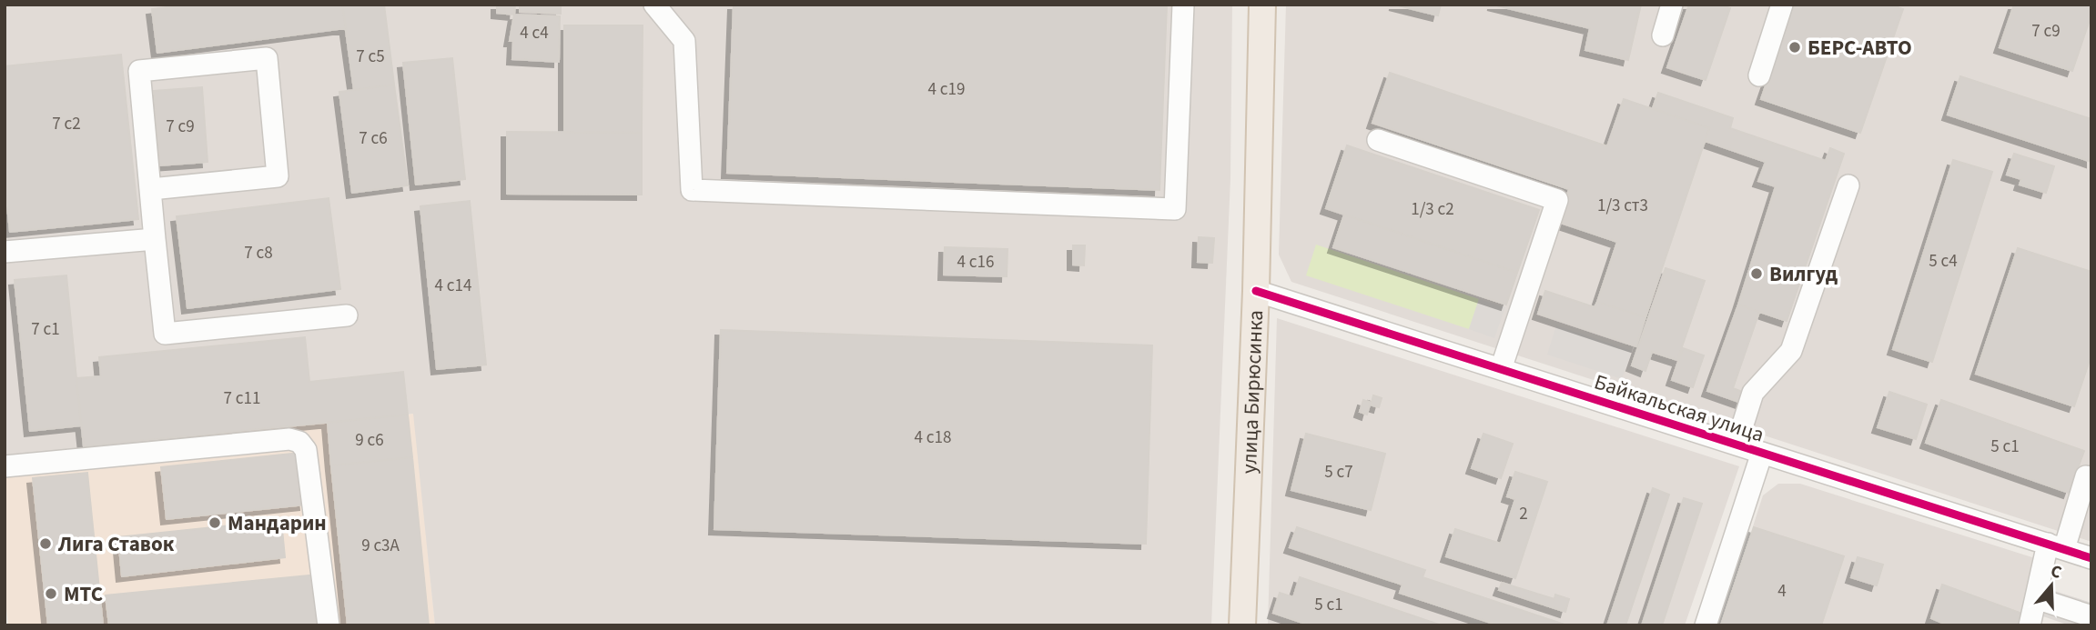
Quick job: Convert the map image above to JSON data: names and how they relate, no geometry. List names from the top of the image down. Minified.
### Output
{"streets":{"main road":["улица Бирюсинка"],"street":["Байкальская улица"]},"crossings":[["улица Бирюсинка","Байкальская улица"]],"places":["БЕРС-АВТО","Вилгуд","Мандарин","Лига Ставок","МТС"],"house_numbers":["7 с9","4 с4","7 с5","4 с19","7 с2","7 с9","7 с6","1/3 ст3","1/3 с2","7 с8","5 с4","4 с16","4 c14","7 с1","7 с11","4 с18","9 с6","5 с1","5 с7","2","9 с3А","4","5 с1"],"north":"top"}
